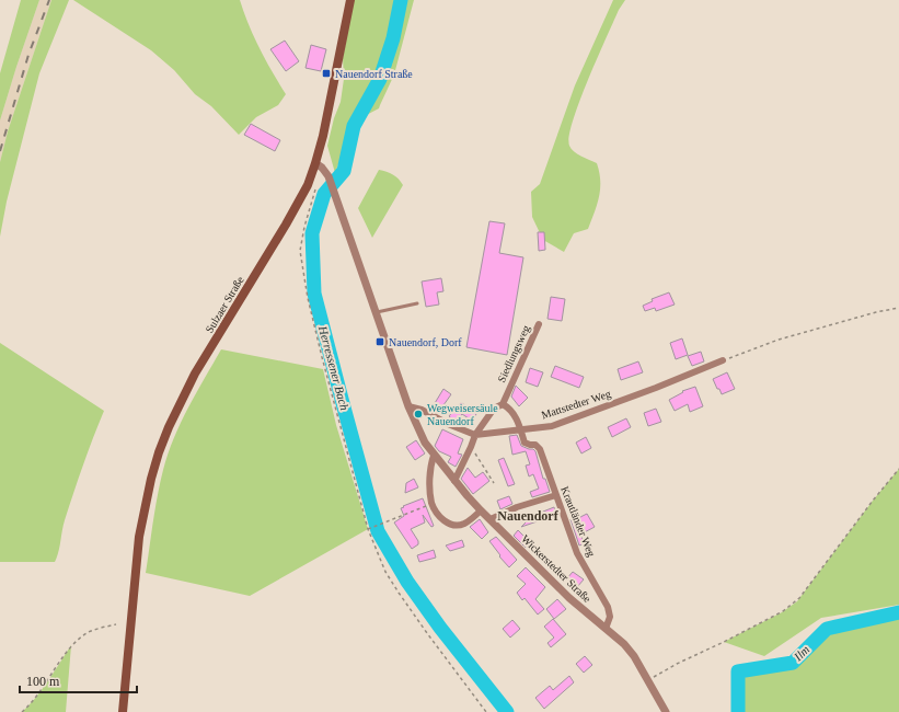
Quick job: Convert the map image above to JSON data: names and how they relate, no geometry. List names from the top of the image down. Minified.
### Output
{"streets":{"main road":["Sulzaer Straße"],"street":["Siedlungsweg","Mattstedter Weg","Krautländer Weg","Wickerstedter Straße"]},"crossings":[["Sulzaer Straße","Wickerstedter Straße"],["Siedlungsweg","Mattstedter Weg"],["Siedlungsweg","Wickerstedter Straße"],["Mattstedter Weg","Krautländer Weg"],["Mattstedter Weg","Wickerstedter Straße"],["Krautländer Weg","Wickerstedter Straße"]],"districts":["Nauendorf"],"water":["Herressener Bach","Ilm"],"places":{"transit":["Nauendorf Straße","Nauendorf, Dorf"],"other":["Wegweisersäule Nauendorf"]},"scale_bar":"100 m"}
